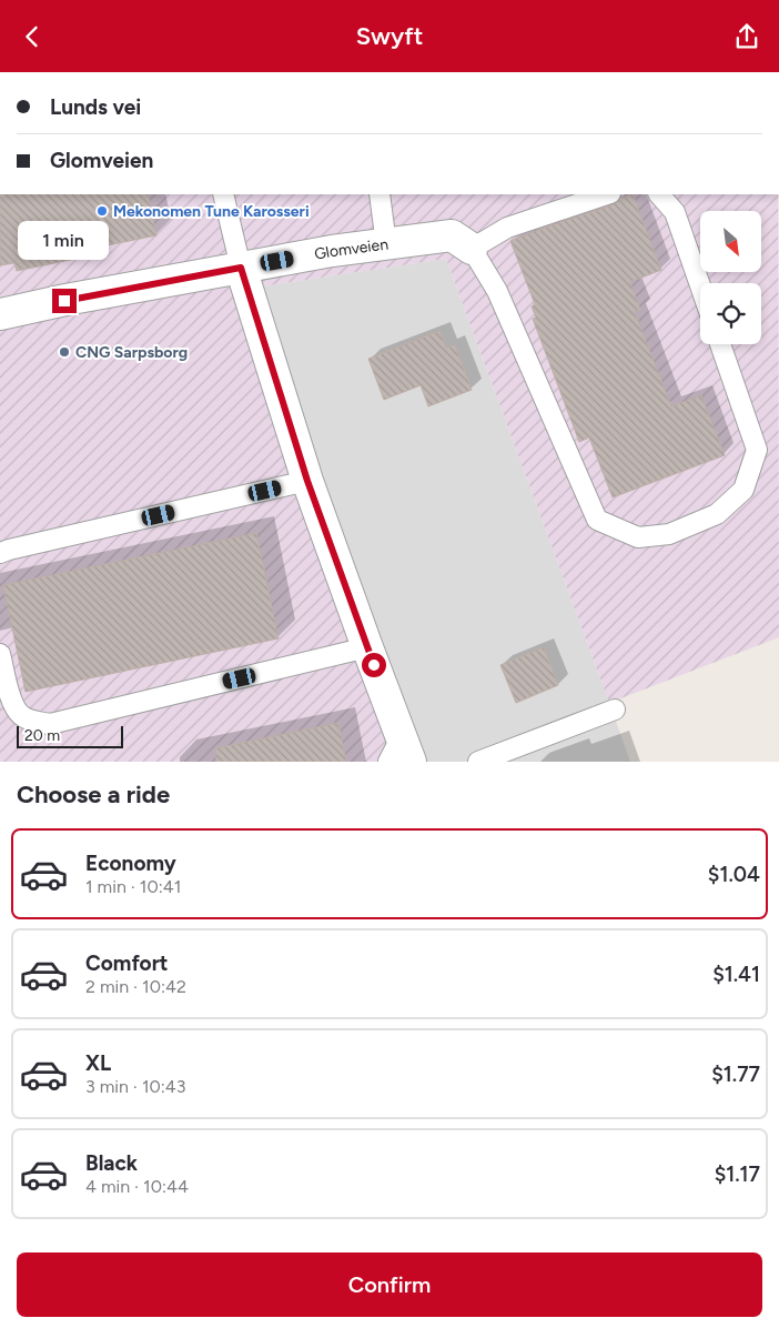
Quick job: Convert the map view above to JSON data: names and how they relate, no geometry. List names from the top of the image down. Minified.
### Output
{"streets":{"street":["Glomveien"]},"places":["Mekonomen Tune Karosseri","CNG Sarpsborg"],"scale_bar":"20 m","north":"bottom right","page":{"header":"Swyft","banner":["Lunds vei","Glomveien"],"bubble":"1 min","scale":"20 m","heading":"Choose a ride","list":[{"name":"Economy","note":"1 min · 10:41","value":"$1.04"},{"name":"Comfort","note":"2 min · 10:42","value":"$1.41"},{"name":"XL","note":"3 min · 10:43","value":"$1.77"},{"name":"Black","note":"4 min · 10:44","value":"$1.17"}],"buttons":"Confirm"}}
